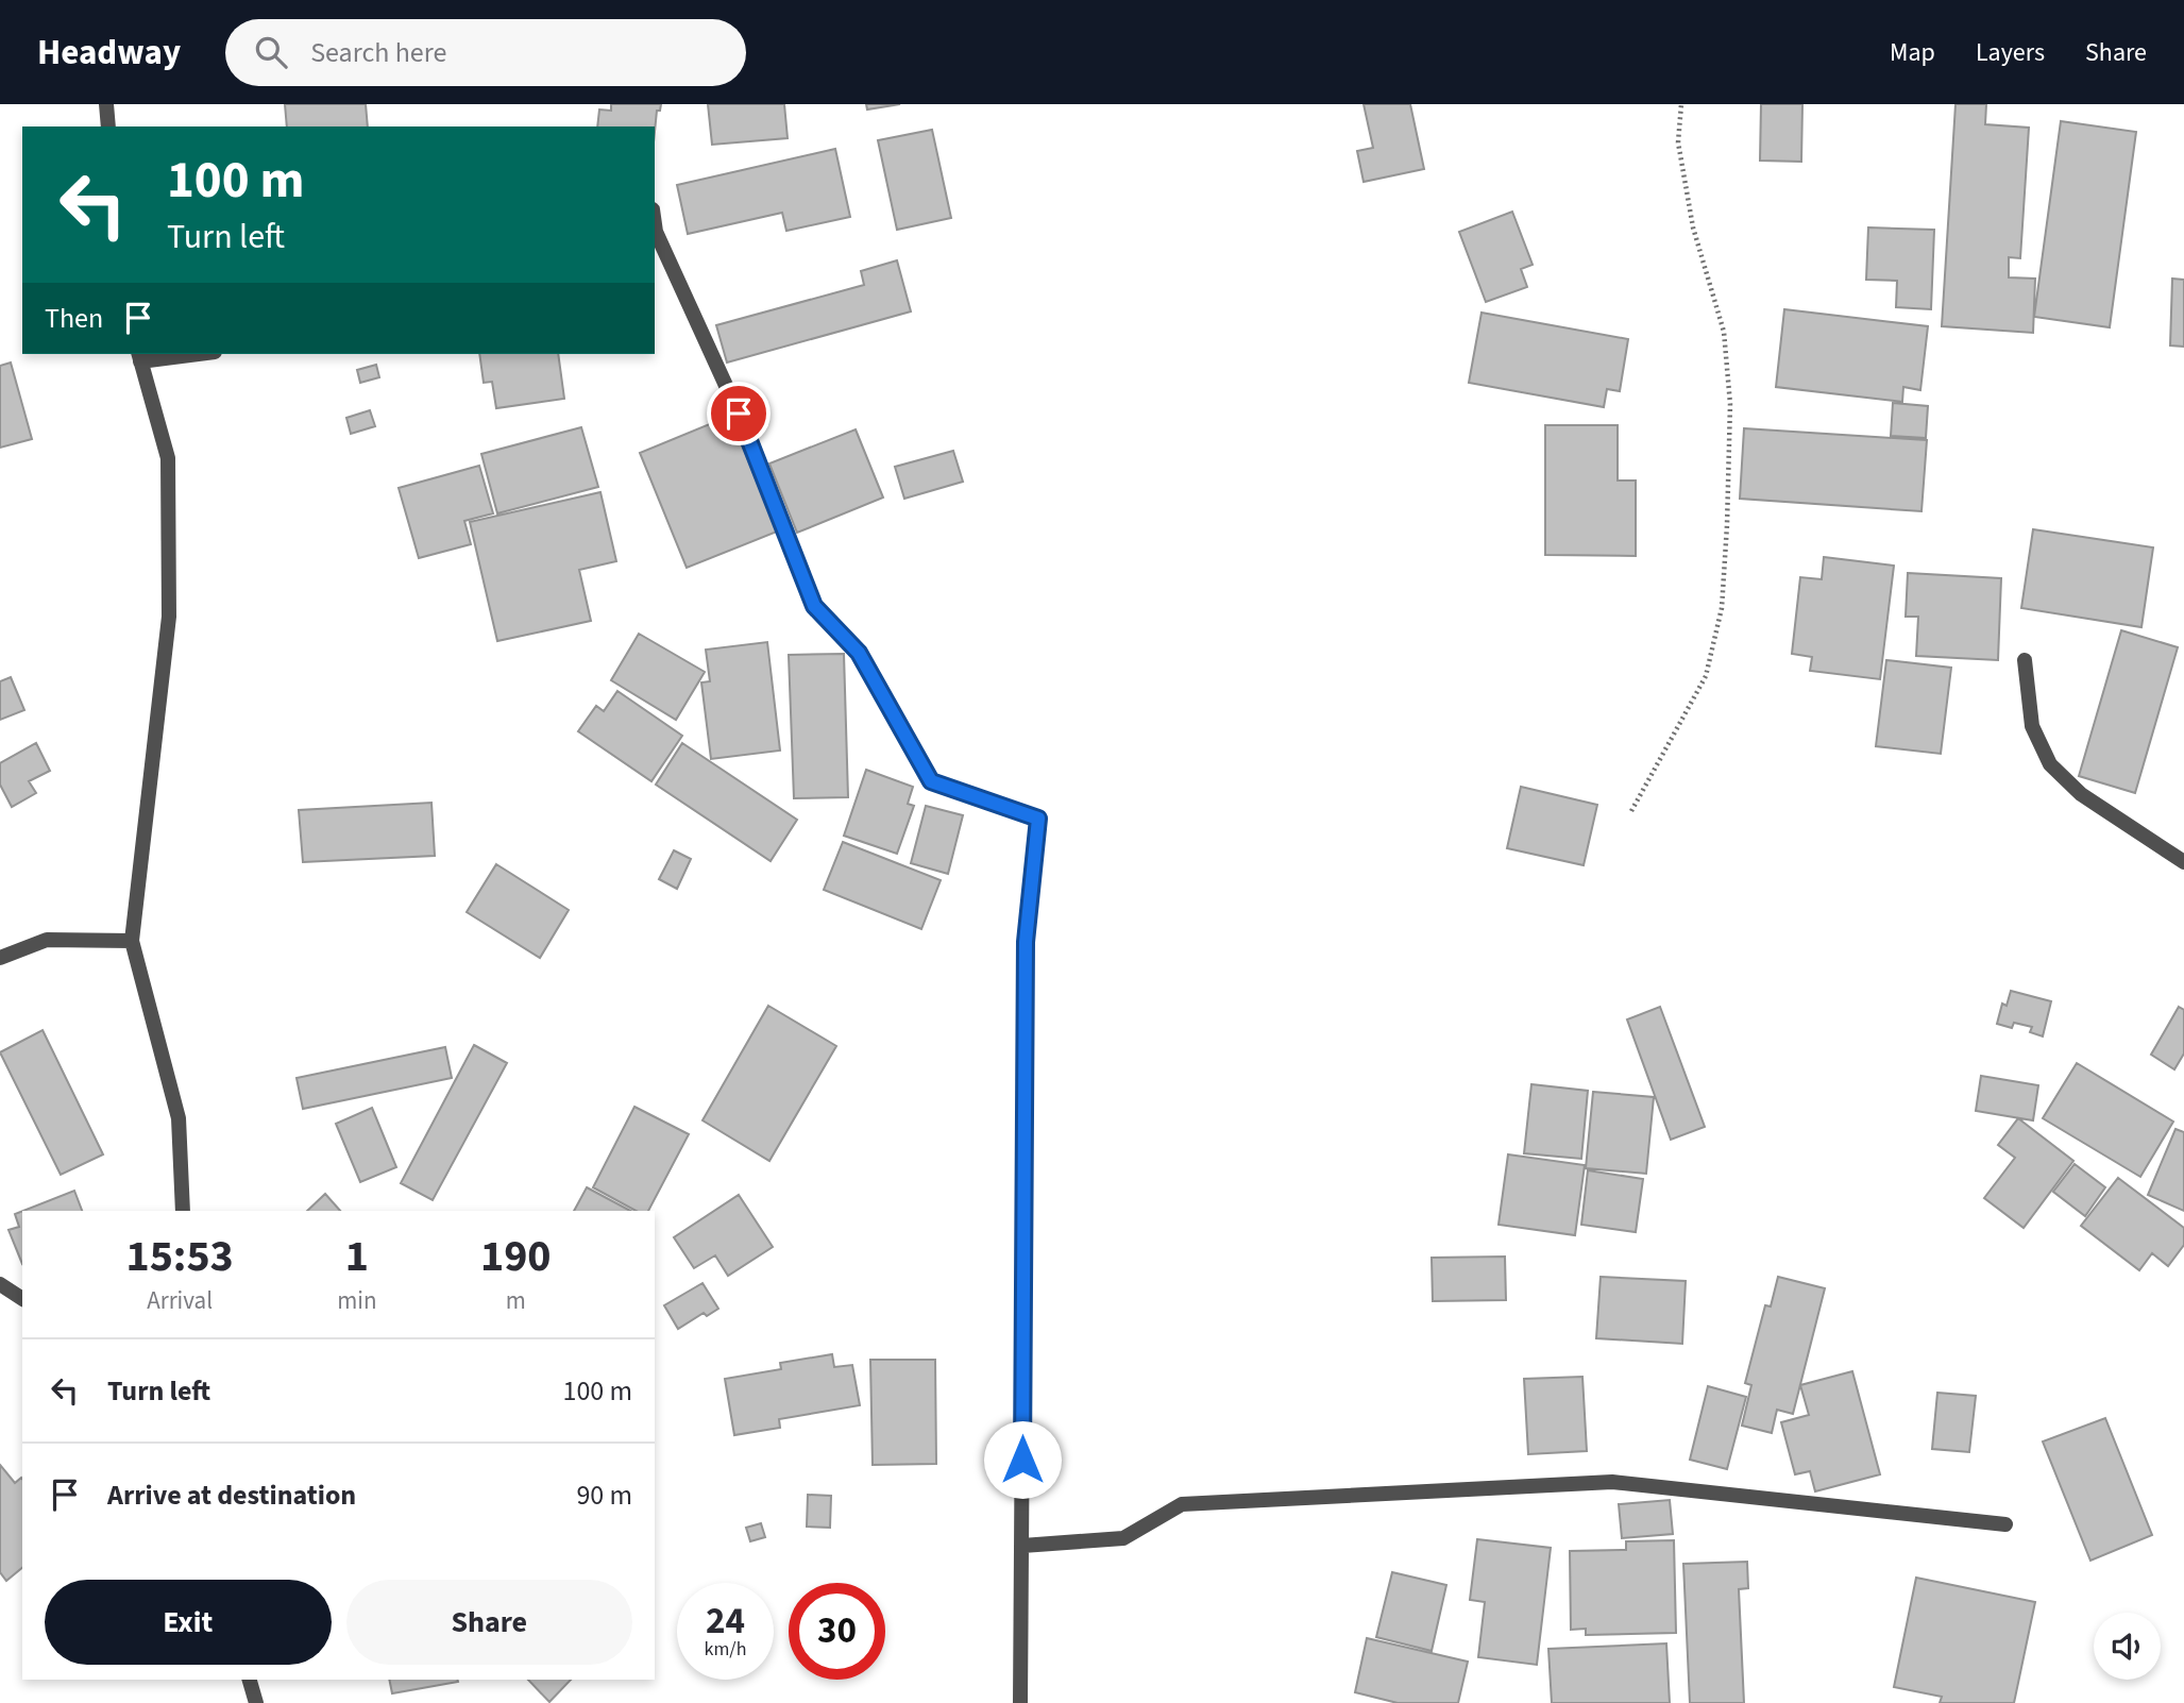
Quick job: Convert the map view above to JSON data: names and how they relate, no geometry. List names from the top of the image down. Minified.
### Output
{"page":{"header":"Headway","search":"Search here","nav":["Map","Layers","Share"],"turn":["100 m","Turn left"],"then":"Then","eta":["15:53","Arrival","1","min","190","m"],"list":[{"name":"Turn left","value":"100 m"},{"name":"Arrive at destination","value":"90 m"}],"buttons":["Exit","Share"],"speed":"24 km/h","limit":"30"}}
